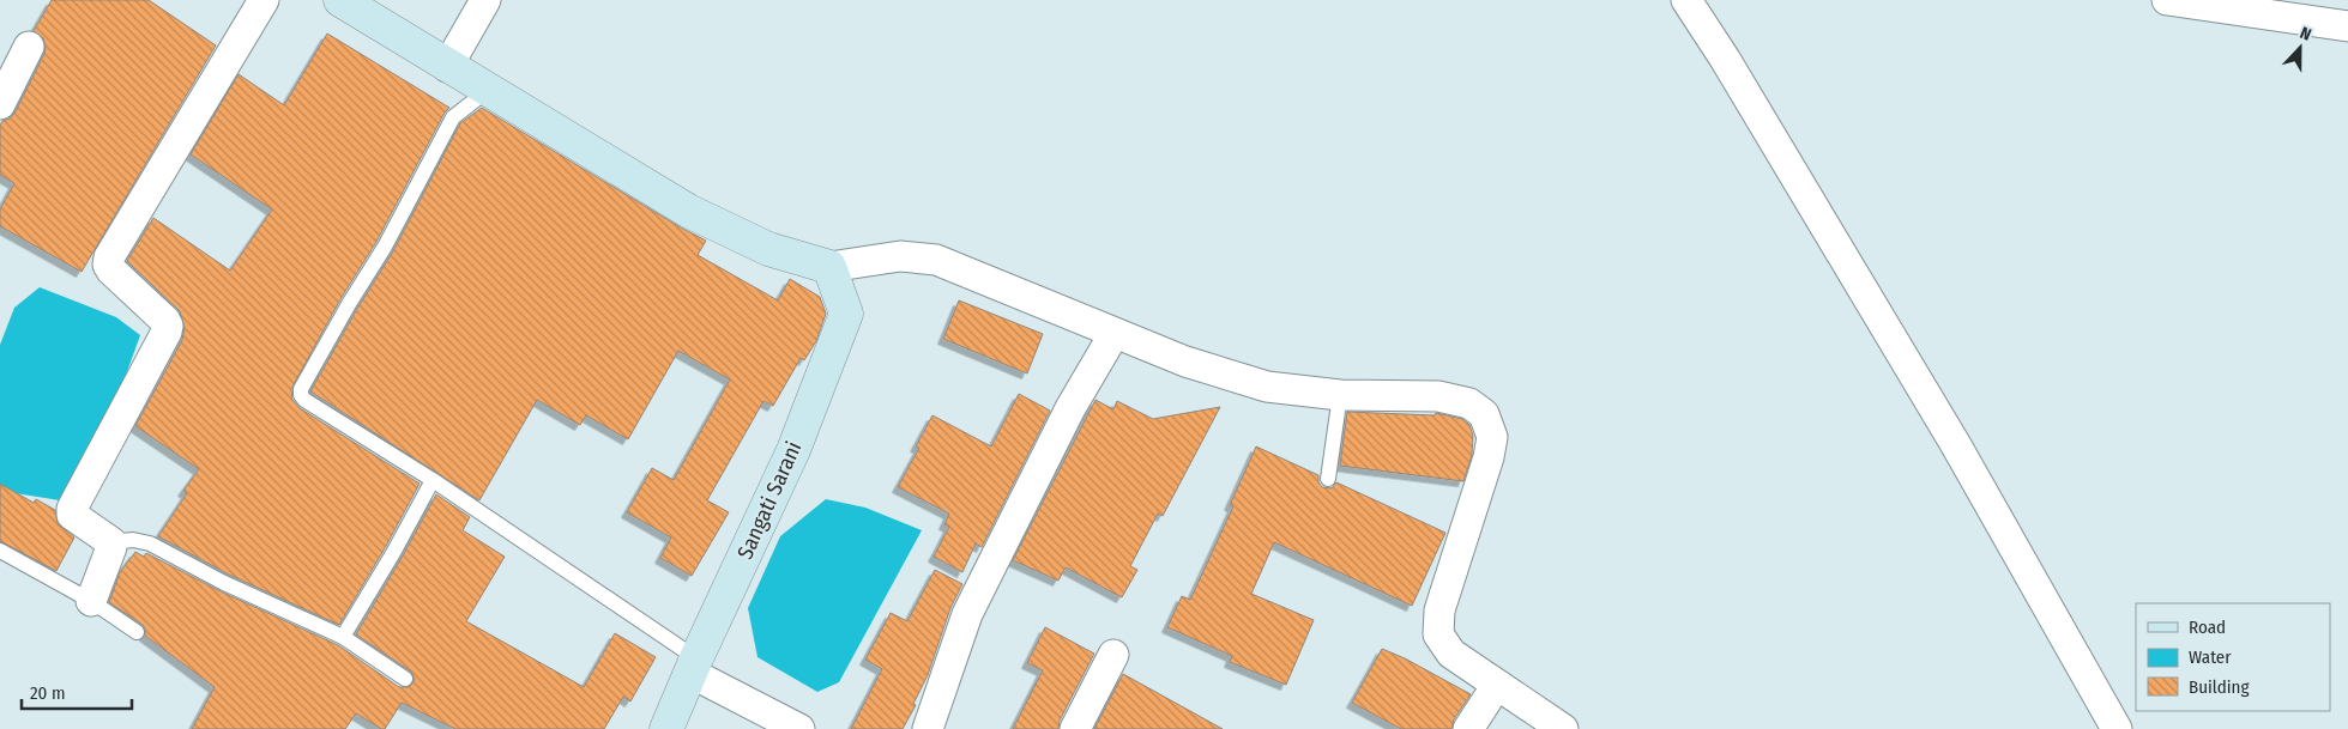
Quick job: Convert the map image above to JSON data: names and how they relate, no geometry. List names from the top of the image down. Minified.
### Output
{"streets":{"street":["Sangati Sarani"]},"legend":["Road","Water","Building"],"scale_bar":"20 m","north":"top"}
